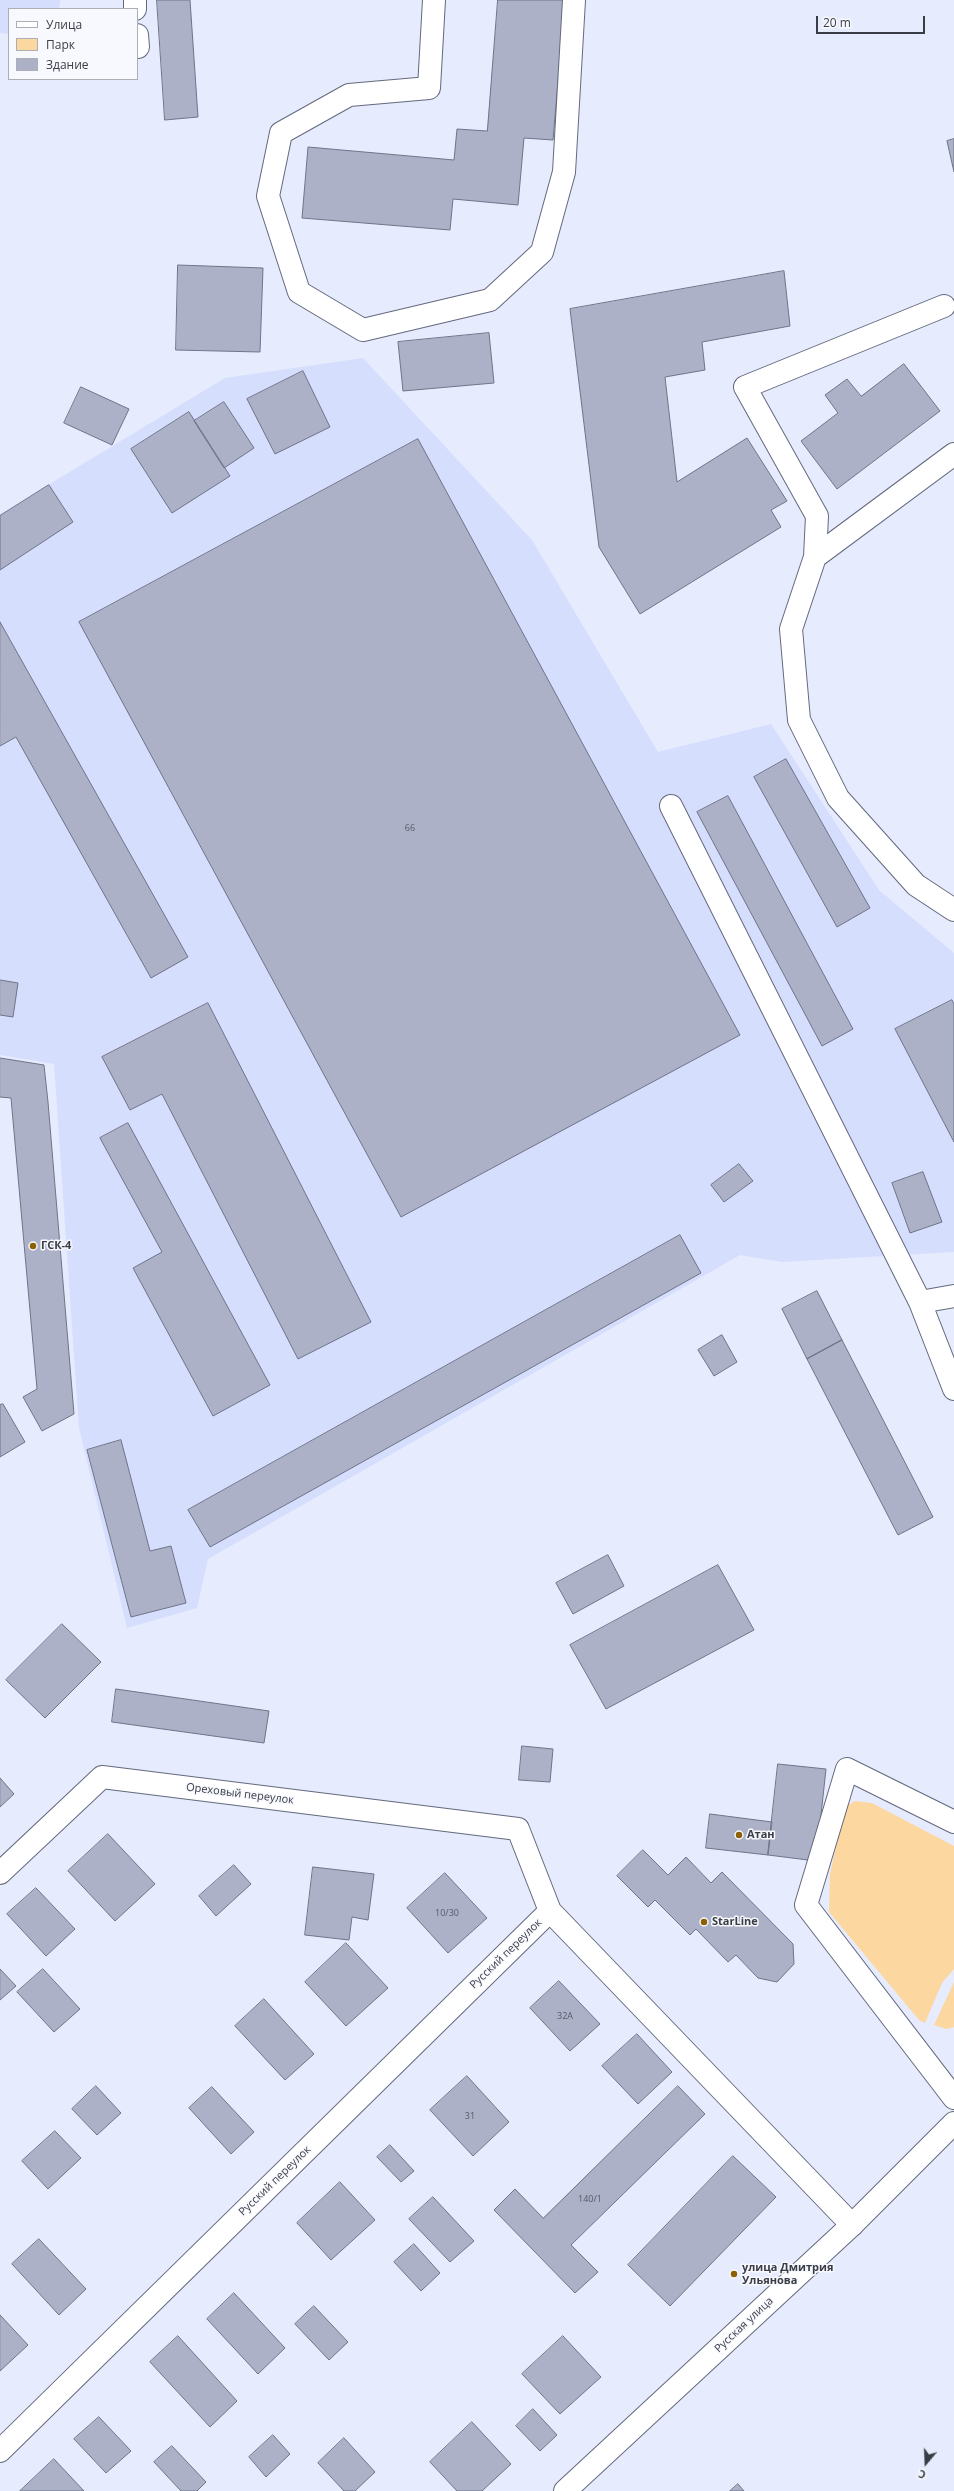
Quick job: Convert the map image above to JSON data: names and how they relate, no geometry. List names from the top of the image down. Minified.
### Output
{"streets":{"street":["Ореховый переулок","Русский переулок","Русская улица"]},"crossings":[["Ореховый переулок","Русский переулок"]],"places":["ГСК-4","Атан","StarLine","улица Дмитрия Ульянова"],"house_numbers":["66","10/30","32А","31","140/1"],"legend":["Улица","Парк","Здание"],"scale_bar":"20 m","north":"bottom"}
